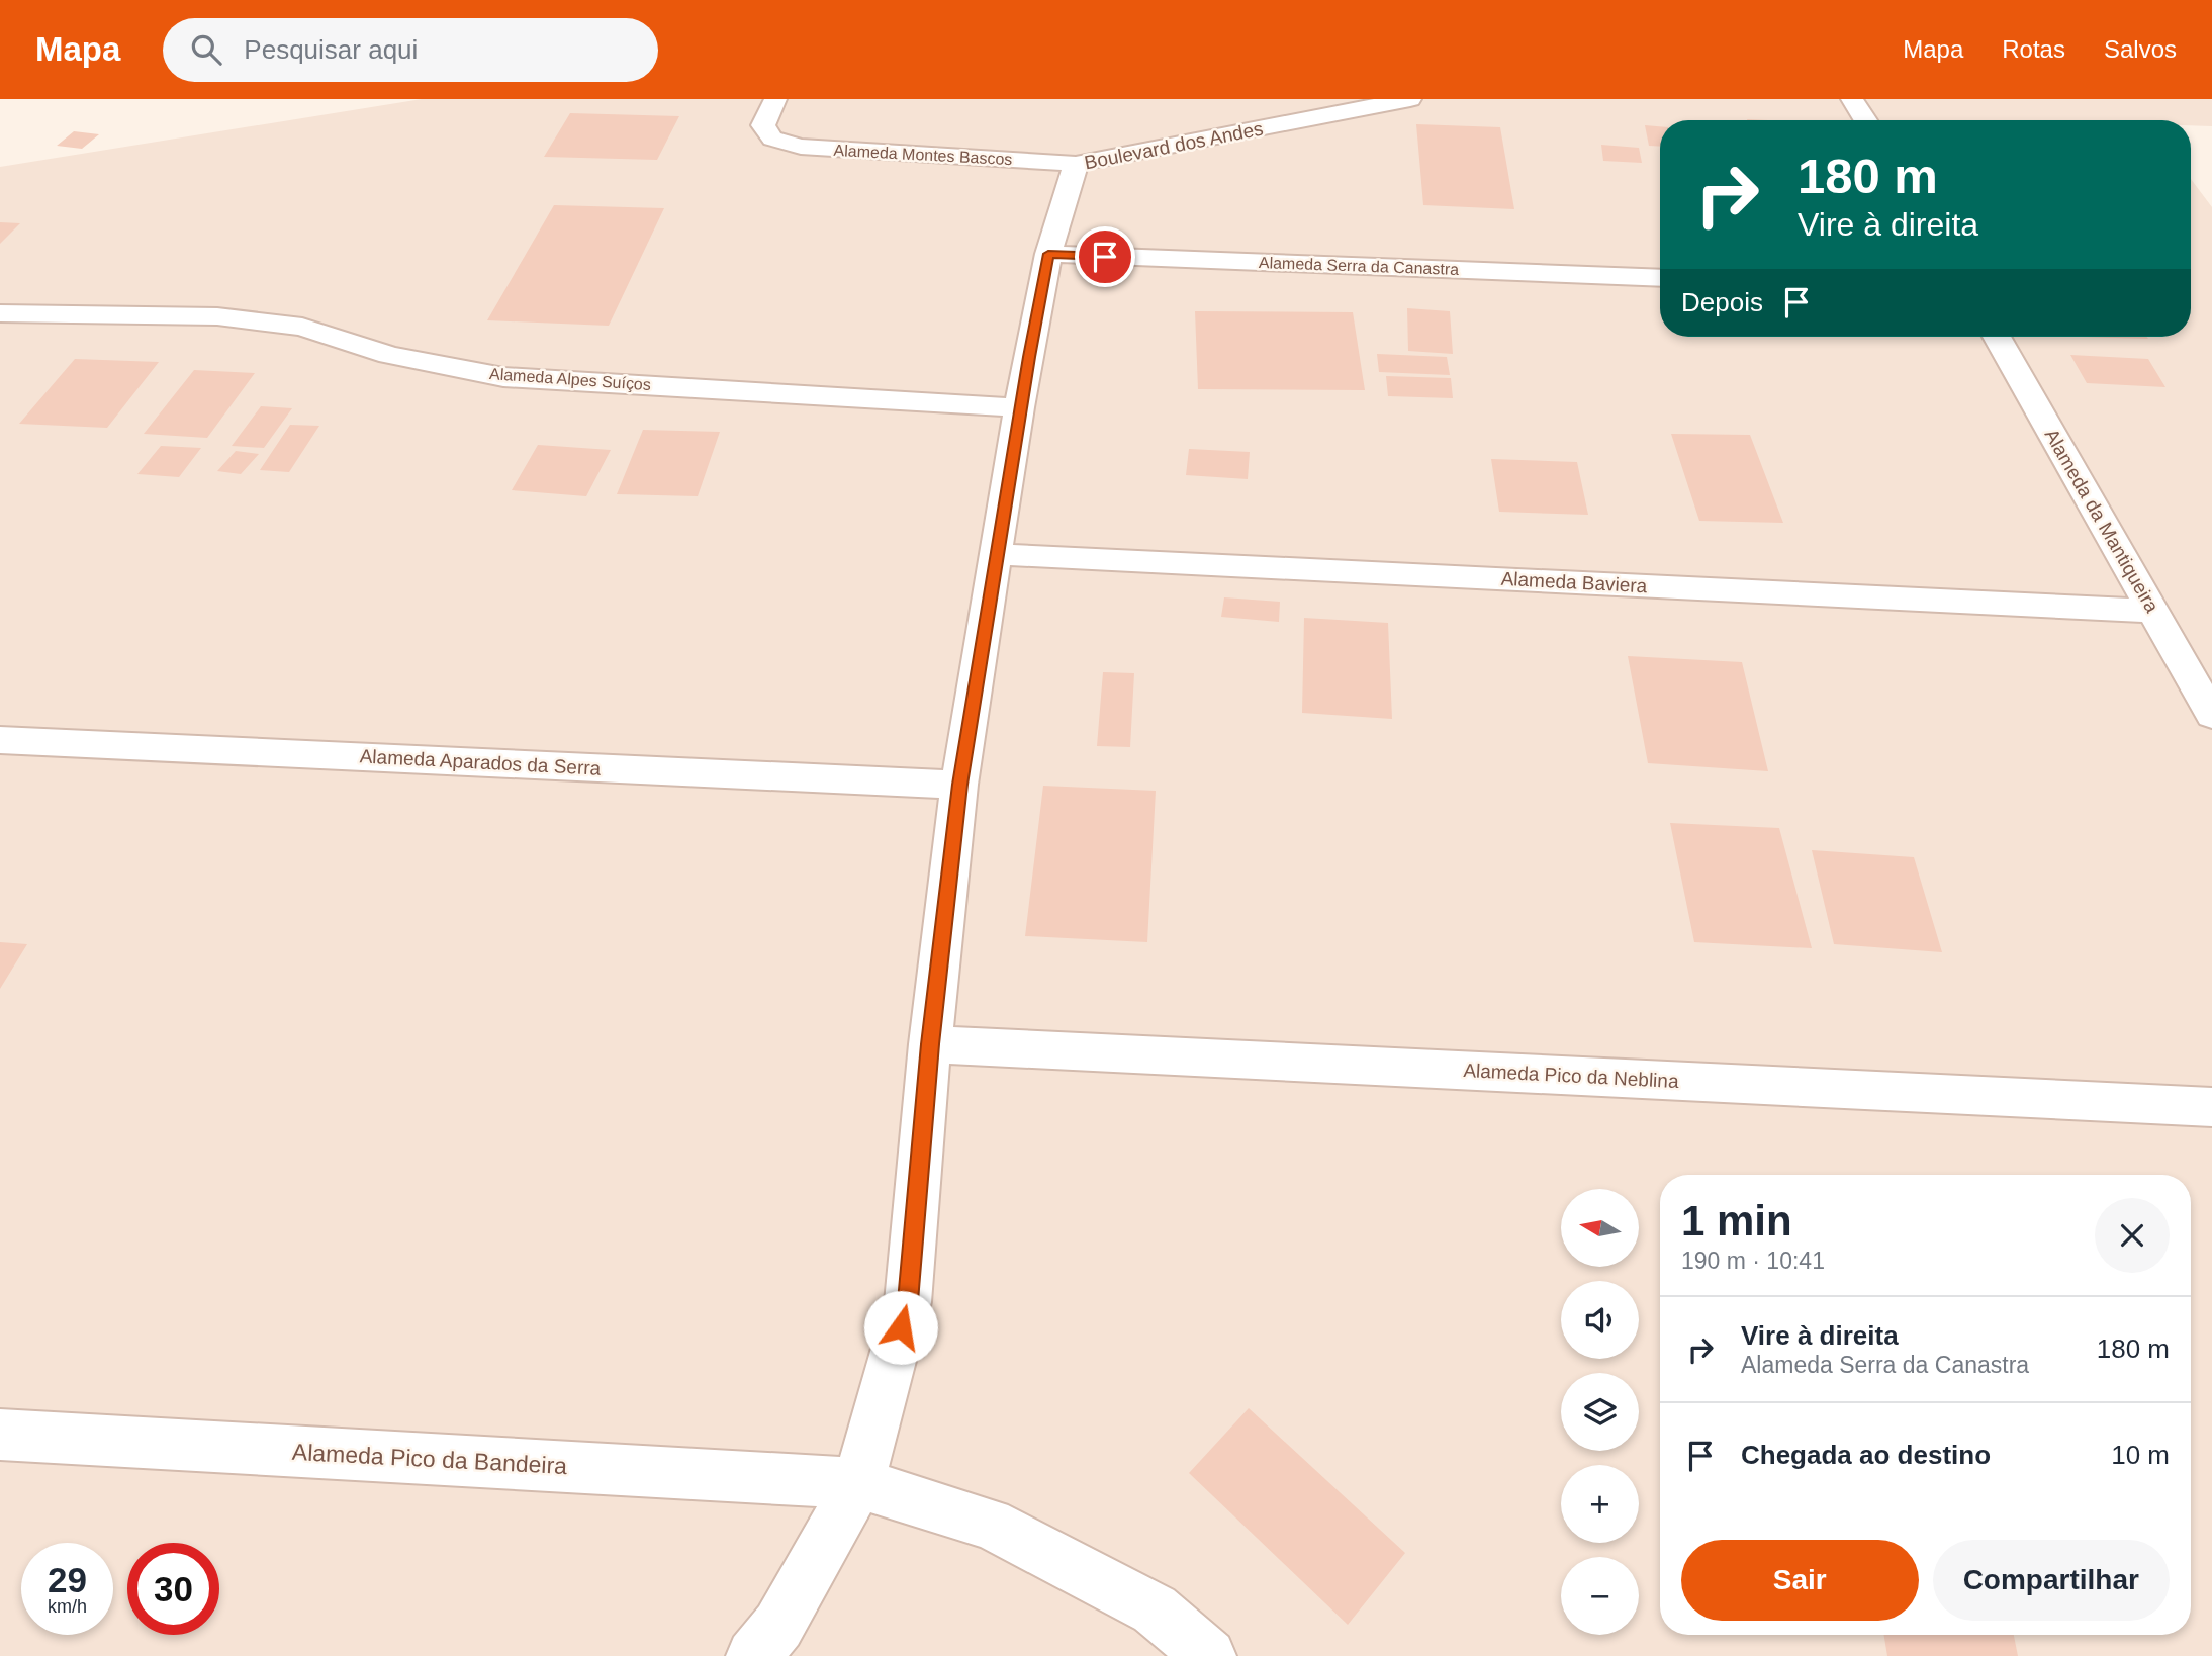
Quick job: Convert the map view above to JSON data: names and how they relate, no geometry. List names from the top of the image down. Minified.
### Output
{"streets":{"street":["Boulevard dos Andes","Alameda Montes Bascos","Alameda Serra da Canastra","Alameda Alpes Suíços","Alameda da Mantiqueira","Alameda Baviera","Alameda Aparados da Serra","Alameda Pico da Neblina","Alameda Pico da Bandeira"]},"crossings":[["Boulevard dos Andes","Alameda Montes Bascos"],["Boulevard dos Andes","Alameda Serra da Canastra"],["Boulevard dos Andes","Alameda Alpes Suíços"],["Boulevard dos Andes","Alameda Baviera"],["Boulevard dos Andes","Alameda Aparados da Serra"],["Boulevard dos Andes","Alameda Pico da Neblina"],["Boulevard dos Andes","Alameda Pico da Bandeira"],["Alameda da Mantiqueira","Alameda Baviera"]],"north":"left","page":{"header":"Mapa","search":"Pesquisar aqui","nav":["Mapa","Rotas","Salvos"],"turn":["180 m","Vire à direita"],"then":"Depois","heading":["1 min","190 m · 10:41"],"map_buttons":["+","−"],"list":[{"name":"Vire à direita","note":"Alameda Serra da Canastra","value":"180 m"},{"name":"Chegada ao destino","value":"10 m"}],"buttons":["Sair","Compartilhar"],"speed":"29 km/h","limit":"30"}}
